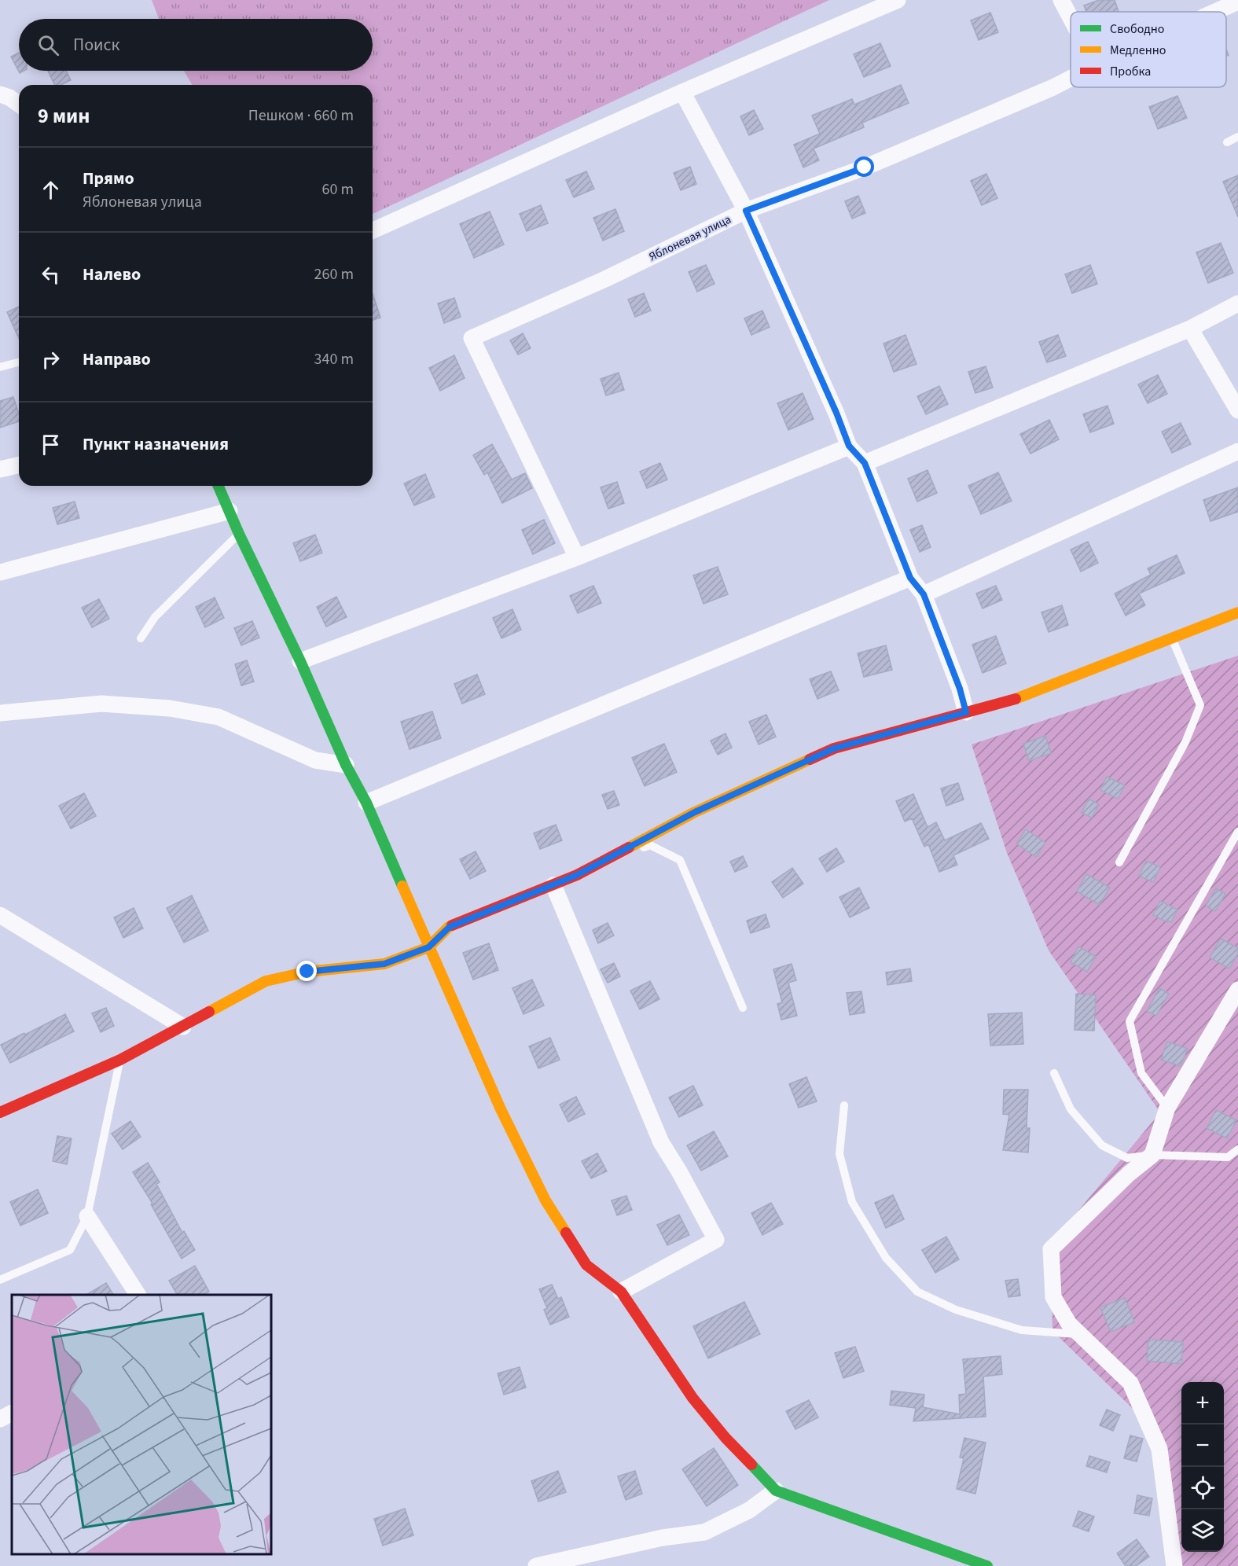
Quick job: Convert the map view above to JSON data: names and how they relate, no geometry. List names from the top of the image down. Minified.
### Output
{"streets":{"street":["Яблоневая улица"]},"legend":["Свободно","Медленно","Пробка"],"page":{"search":"Поиск","heading":["9 мин","Пешком · 660 m"],"list":[["Прямо","Яблоневая улица","60 m"],["Налево","260 m"],["Направо","340 m"],"Пункт назначения"],"map_buttons":["+","−"]}}
